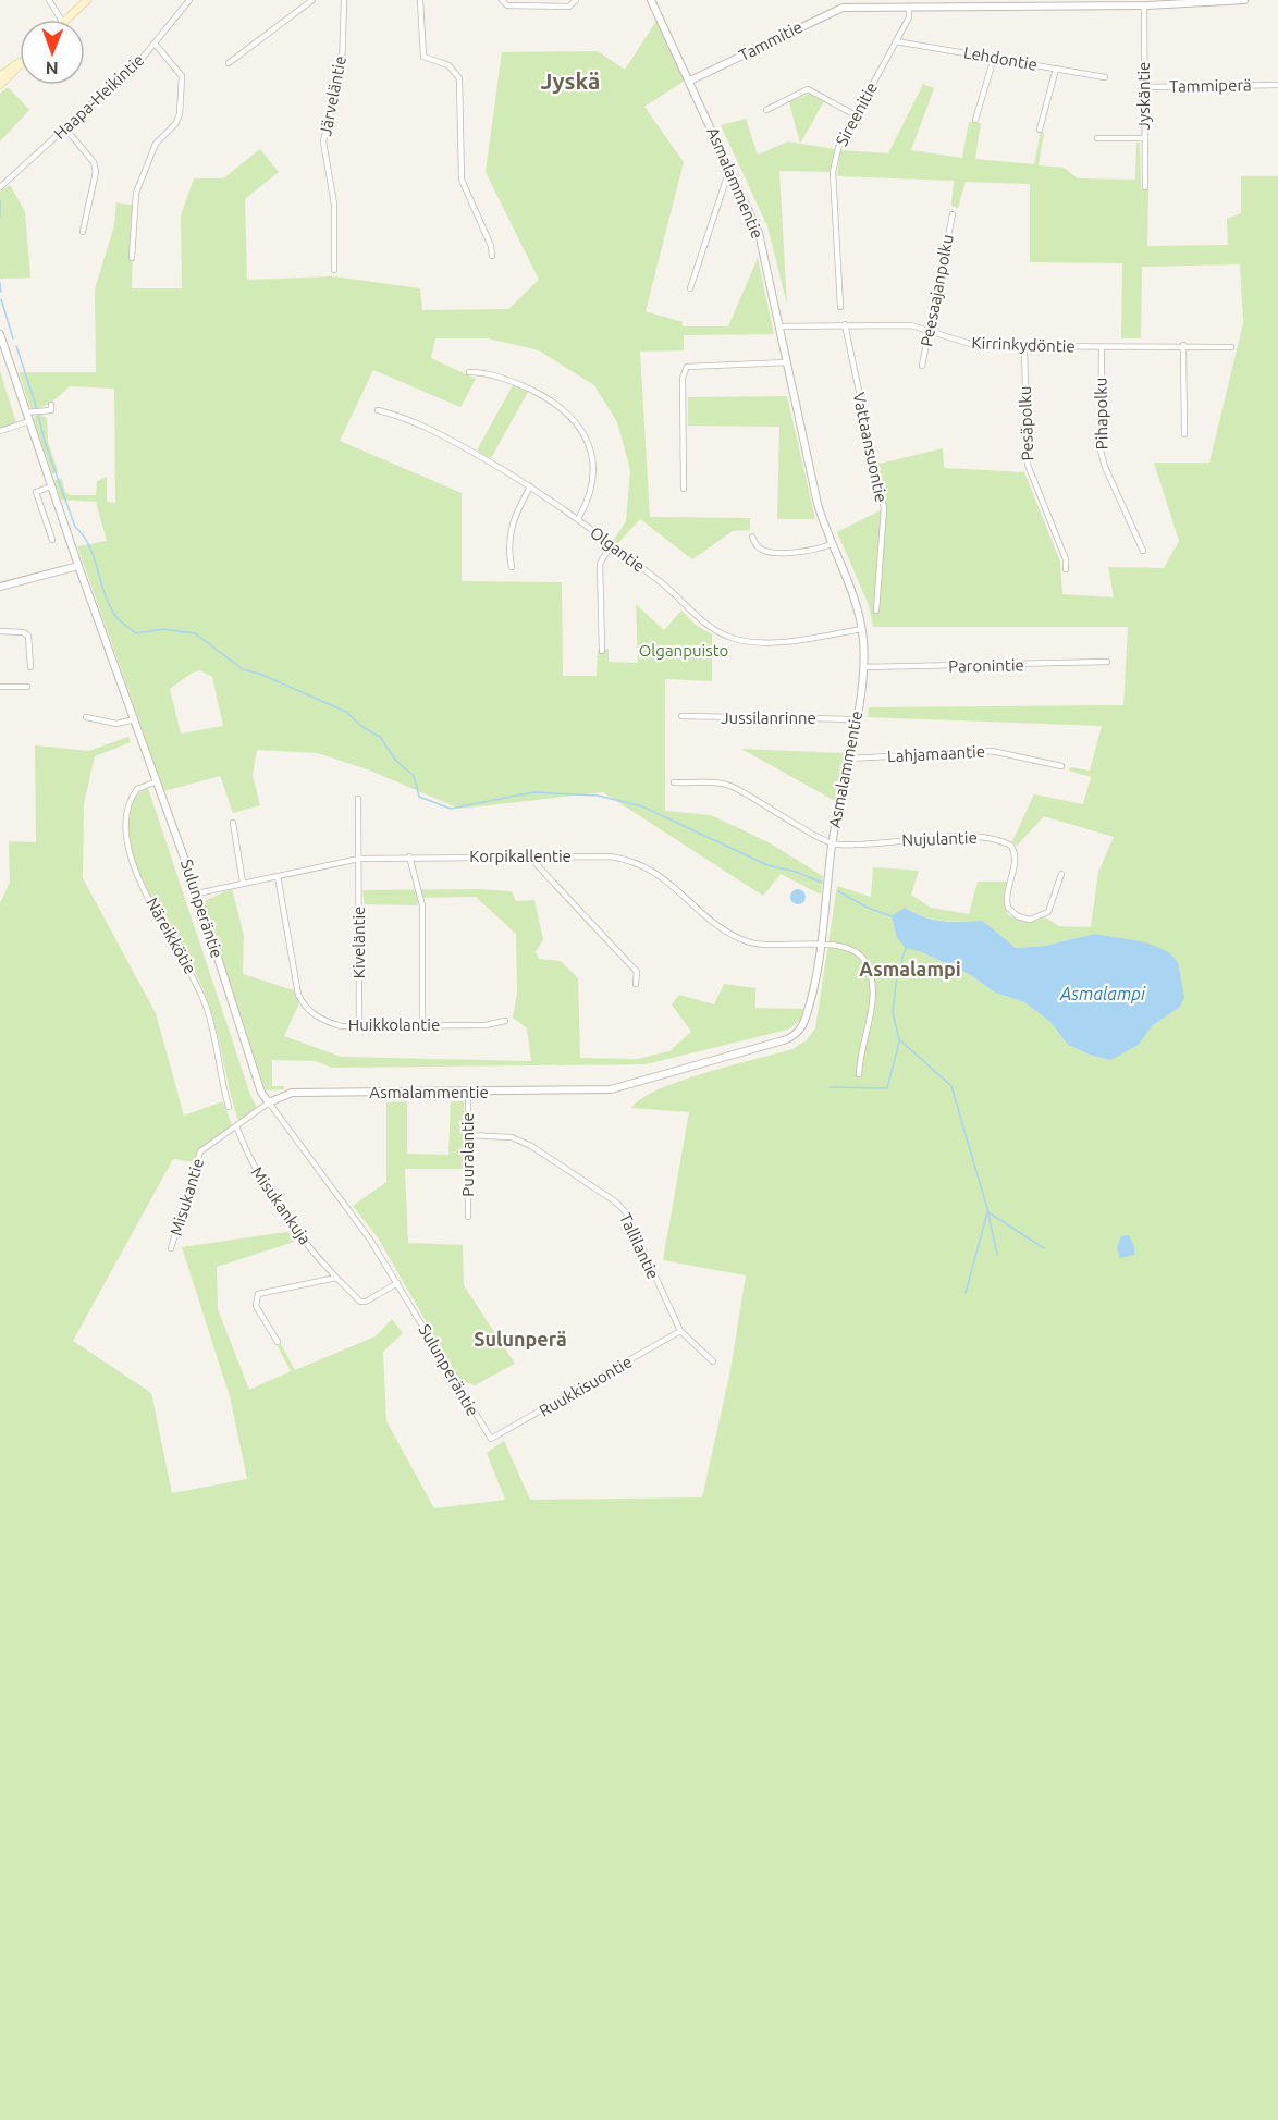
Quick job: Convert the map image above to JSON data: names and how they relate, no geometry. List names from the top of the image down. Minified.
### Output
{"streets":{"street":["Tammitie","Lehdontie","Tammiperä","Järveläntie","Jyskäntie","Haapa-Heikintie","Sireenitie","Asmalammentie","Peesaajanpolku","Kirrinkydöntie","Pihapolku","Pesäpolku","Vattaansuontie","Olgantie","Paronintie","Jussilanrinne","Lahjamaantie","Nujulantie","Korpikallentie","Sulunperäntie","Näreikkötie","Kiveläntie","Huikkolantie","Puuralantie","Misukantie","Misukankuja","Tallilantie","Ruukkisuontie"]},"crossings":[["Tammitie","Jyskäntie"],["Tammitie","Sireenitie"],["Tammitie","Asmalammentie"],["Lehdontie","Sireenitie"],["Tammiperä","Jyskäntie"],["Asmalammentie","Kirrinkydöntie"],["Asmalammentie","Olgantie"],["Asmalammentie","Paronintie"],["Asmalammentie","Jussilanrinne"],["Asmalammentie","Lahjamaantie"],["Asmalammentie","Nujulantie"],["Asmalammentie","Korpikallentie"],["Asmalammentie","Sulunperäntie"],["Asmalammentie","Puuralantie"],["Asmalammentie","Misukantie"],["Peesaajanpolku","Kirrinkydöntie"],["Kirrinkydöntie","Pihapolku"],["Kirrinkydöntie","Pesäpolku"],["Kirrinkydöntie","Vattaansuontie"],["Korpikallentie","Sulunperäntie"],["Korpikallentie","Kiveläntie"],["Korpikallentie","Huikkolantie"],["Sulunperäntie","Näreikkötie"],["Sulunperäntie","Misukantie"],["Sulunperäntie","Misukankuja"],["Sulunperäntie","Ruukkisuontie"],["Kiveläntie","Huikkolantie"],["Puuralantie","Tallilantie"],["Misukantie","Misukankuja"],["Tallilantie","Ruukkisuontie"]],"districts":["Jyskä","Asmalampi","Sulunperä"],"water":["Asmalampi"],"parks":["Olganpuisto"],"north":"bottom"}
